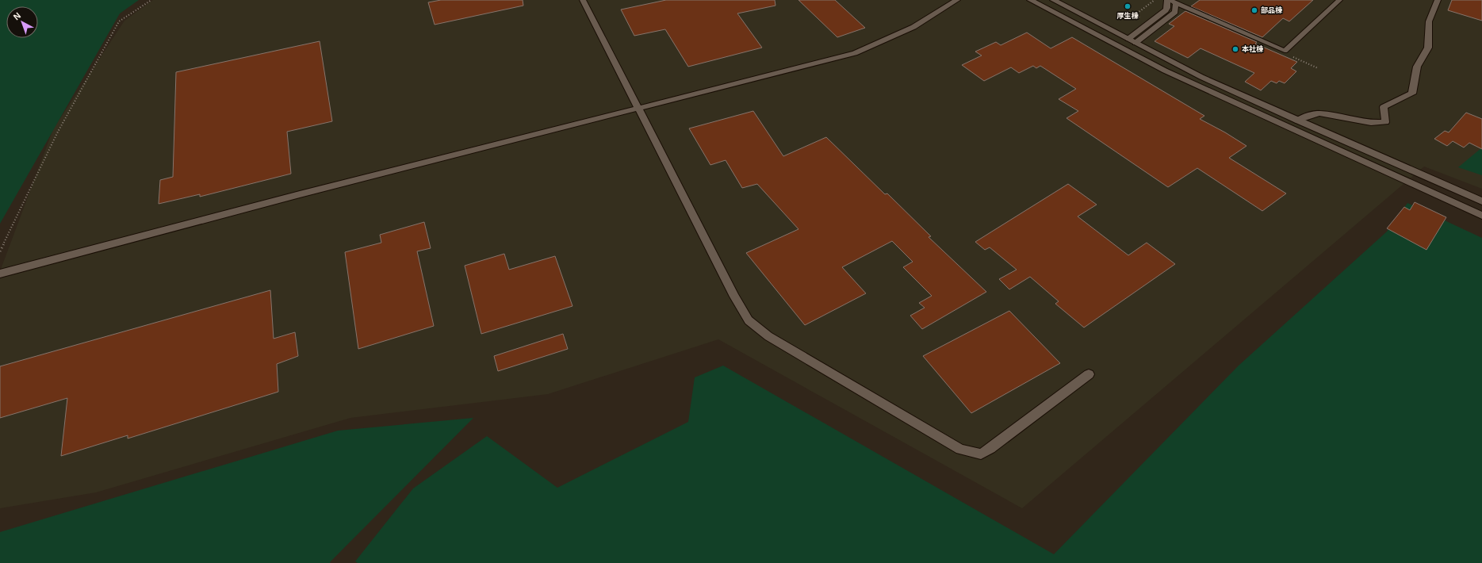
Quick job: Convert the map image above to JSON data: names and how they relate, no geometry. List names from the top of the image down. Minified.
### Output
{"places":["厚生棟","部品棟","本社棟"],"north":"top left"}
